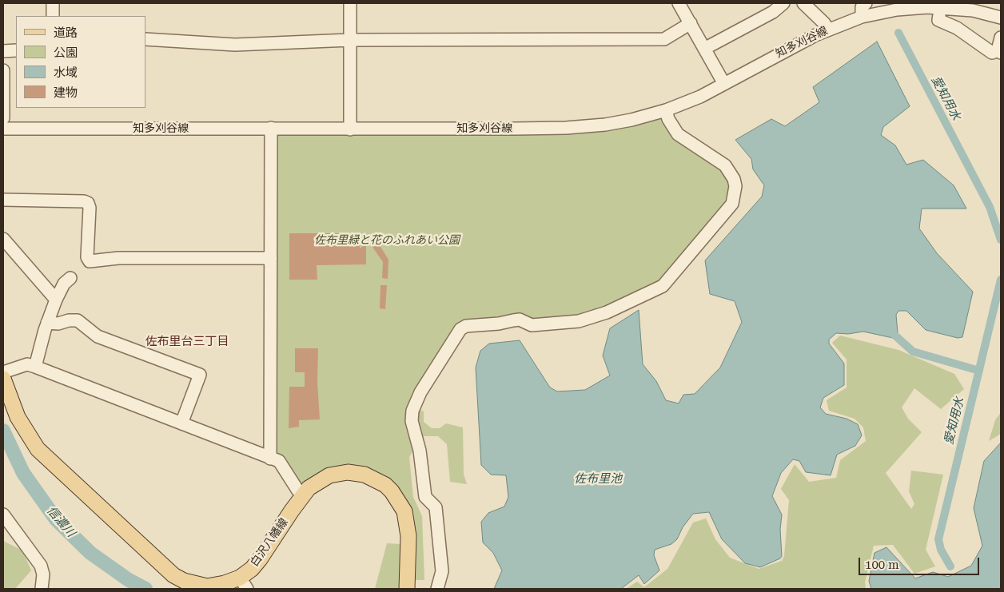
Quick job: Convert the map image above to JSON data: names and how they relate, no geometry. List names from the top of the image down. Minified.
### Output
{"streets":{"main road":["白沢八幡線"],"street":["知多刈谷線"]},"districts":["佐布里台三丁目"],"water":["愛知用水","佐布里池","信濃川"],"parks":["佐布里緑と花のふれあい公園"],"legend":["道路","公園","水域","建物"],"scale_bar":"100 m"}
